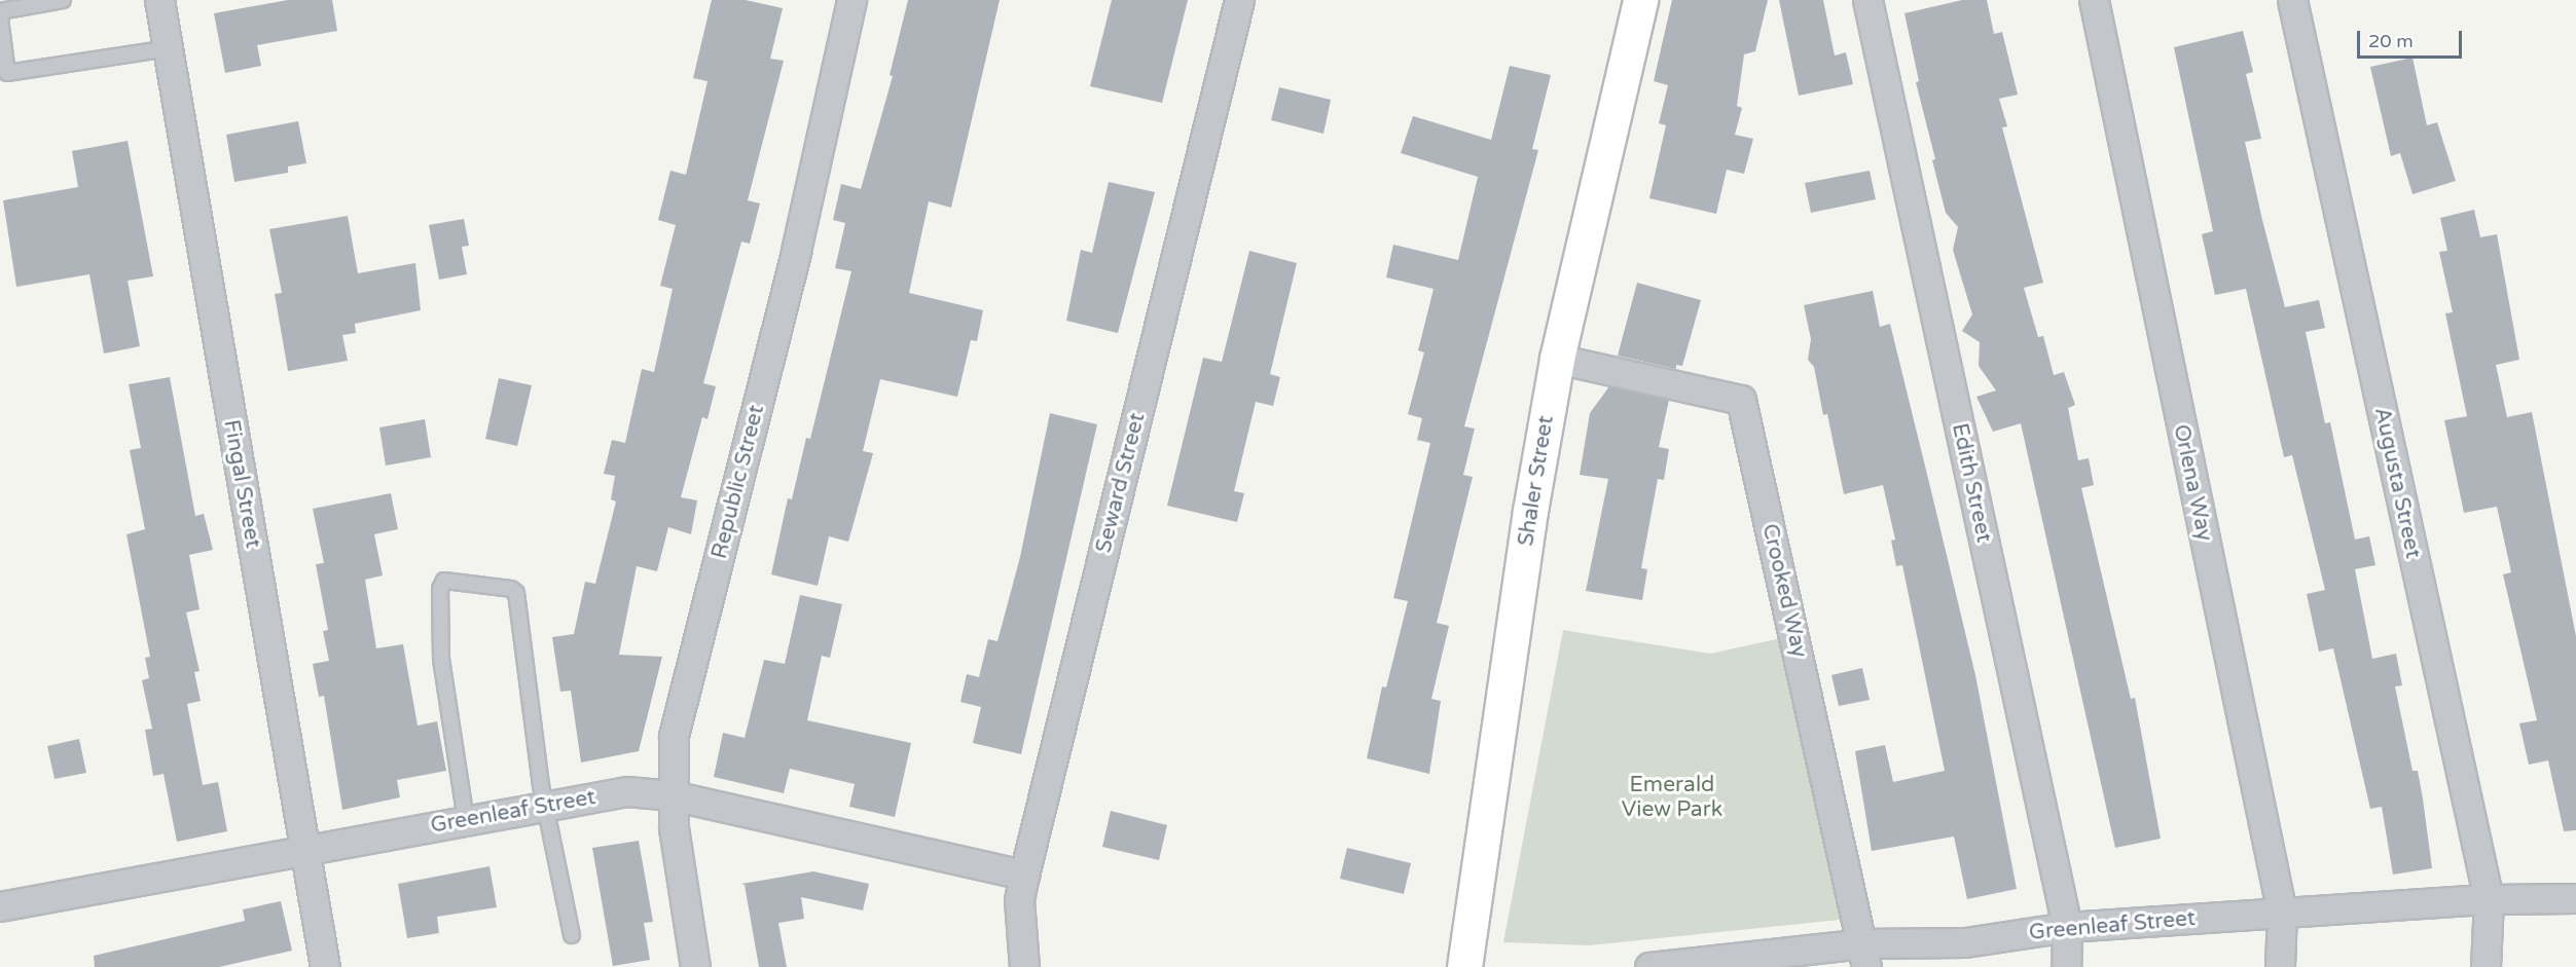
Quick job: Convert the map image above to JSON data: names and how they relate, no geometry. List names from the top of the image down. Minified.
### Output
{"streets":{"street":["Shaler Street","Republic Street","Seward Street","Edith Street","Orlena Way","Augusta Street","Fingal Street","Crooked Way","Greenleaf Street"]},"crossings":[["Shaler Street","Crooked Way"],["Republic Street","Greenleaf Street"],["Seward Street","Greenleaf Street"],["Edith Street","Greenleaf Street"],["Orlena Way","Greenleaf Street"],["Augusta Street","Greenleaf Street"],["Fingal Street","Greenleaf Street"],["Crooked Way","Greenleaf Street"]],"parks":["Emerald View Park"],"scale_bar":"20 m"}
